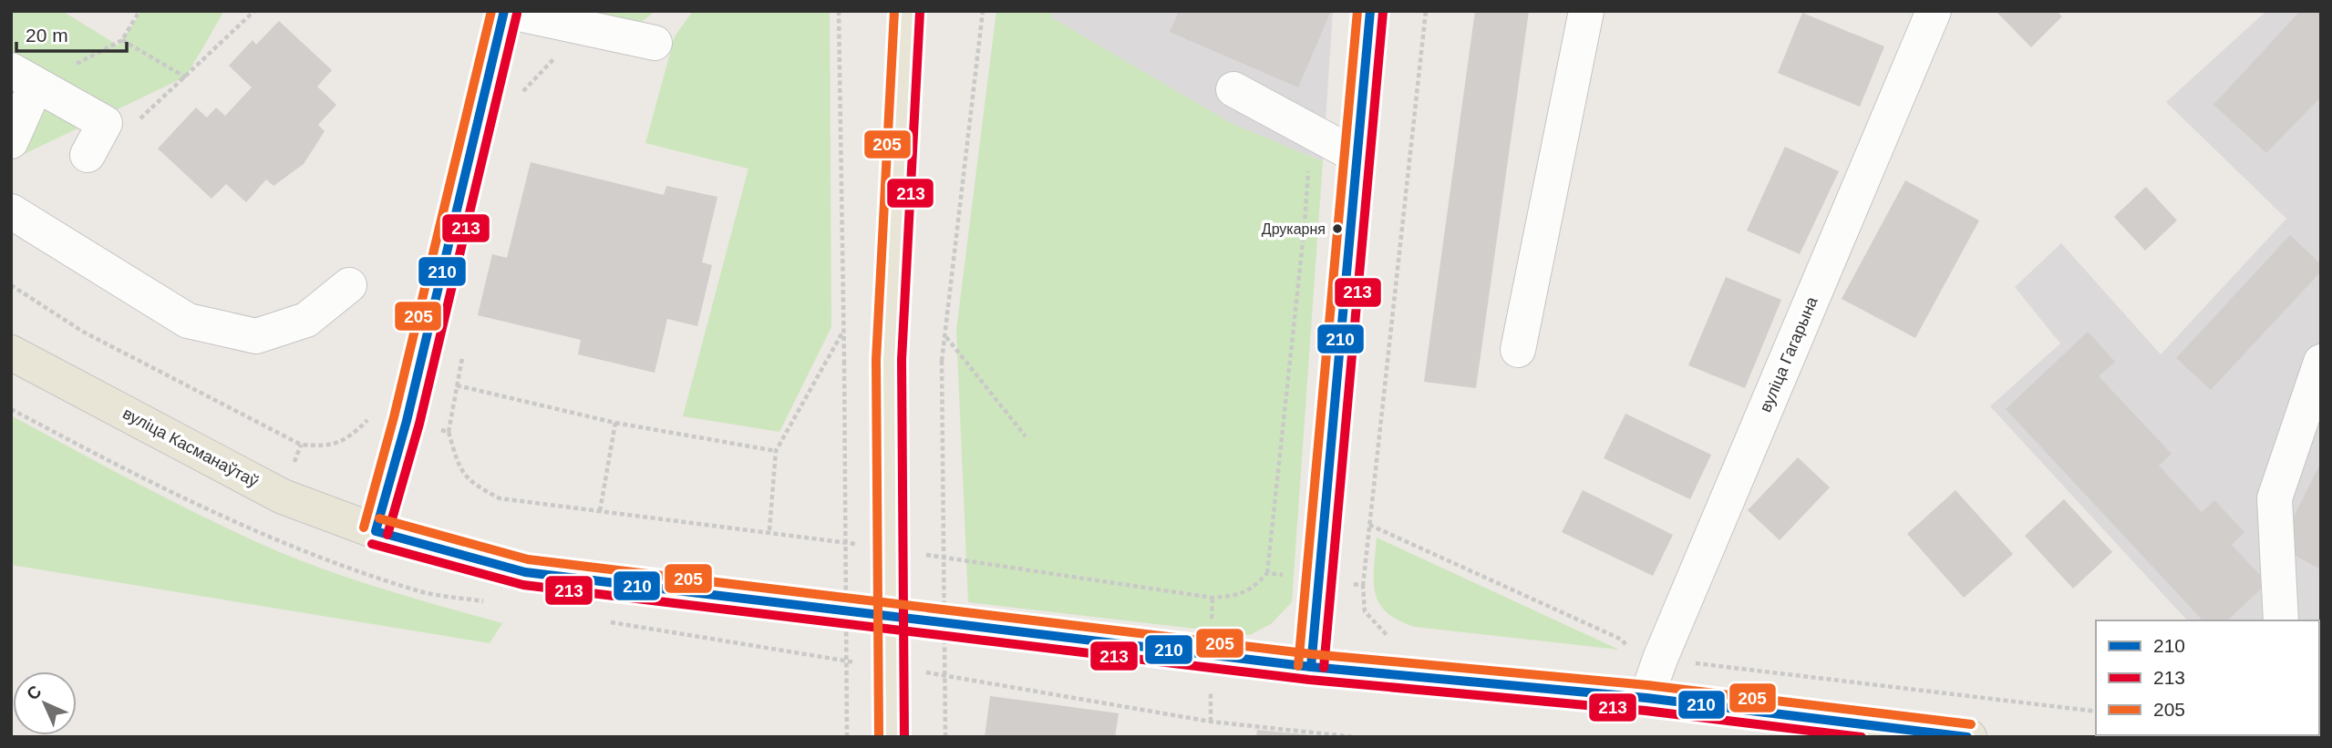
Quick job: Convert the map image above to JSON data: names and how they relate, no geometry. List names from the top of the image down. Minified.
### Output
{"streets":{"main road":["вуліца Касманаўтаў"],"street":["вуліца Гагарына"]},"crossings":[["вуліца Гагарына","вуліца Касманаўтаў"]],"places":["Друкарня"],"lines":["transit line 210","transit line 205","transit line 213"],"legend":["210","213","205"],"scale_bar":"20 m","north":"top left"}
